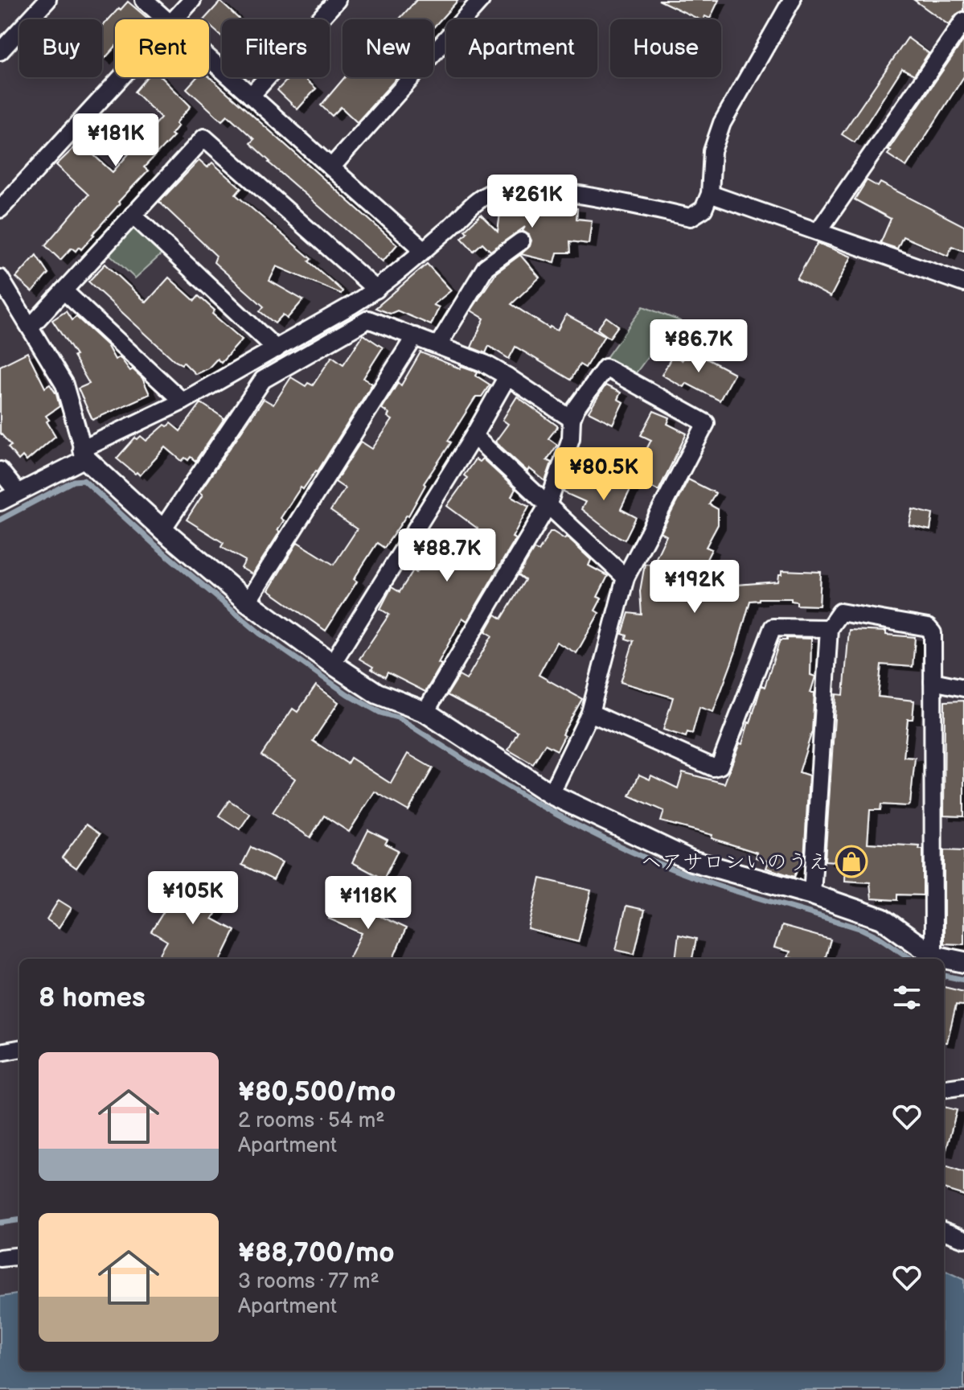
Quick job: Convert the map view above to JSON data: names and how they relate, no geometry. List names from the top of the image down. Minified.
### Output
{"places":{"shop":["ヘアサロンいのうえ"]},"page":{"chip":["Buy","Rent","Filters","New","Apartment","House"],"price":["¥181K","¥261K","¥86.7K","¥80.5K","¥88.7K","¥192K","¥105K","¥118K"],"heading":"8 homes","list":[{"name":"¥80,500/mo","note":"2 rooms · 54 m² · Apartment"},{"name":"¥88,700/mo","note":"3 rooms · 77 m² · Apartment"}]}}
